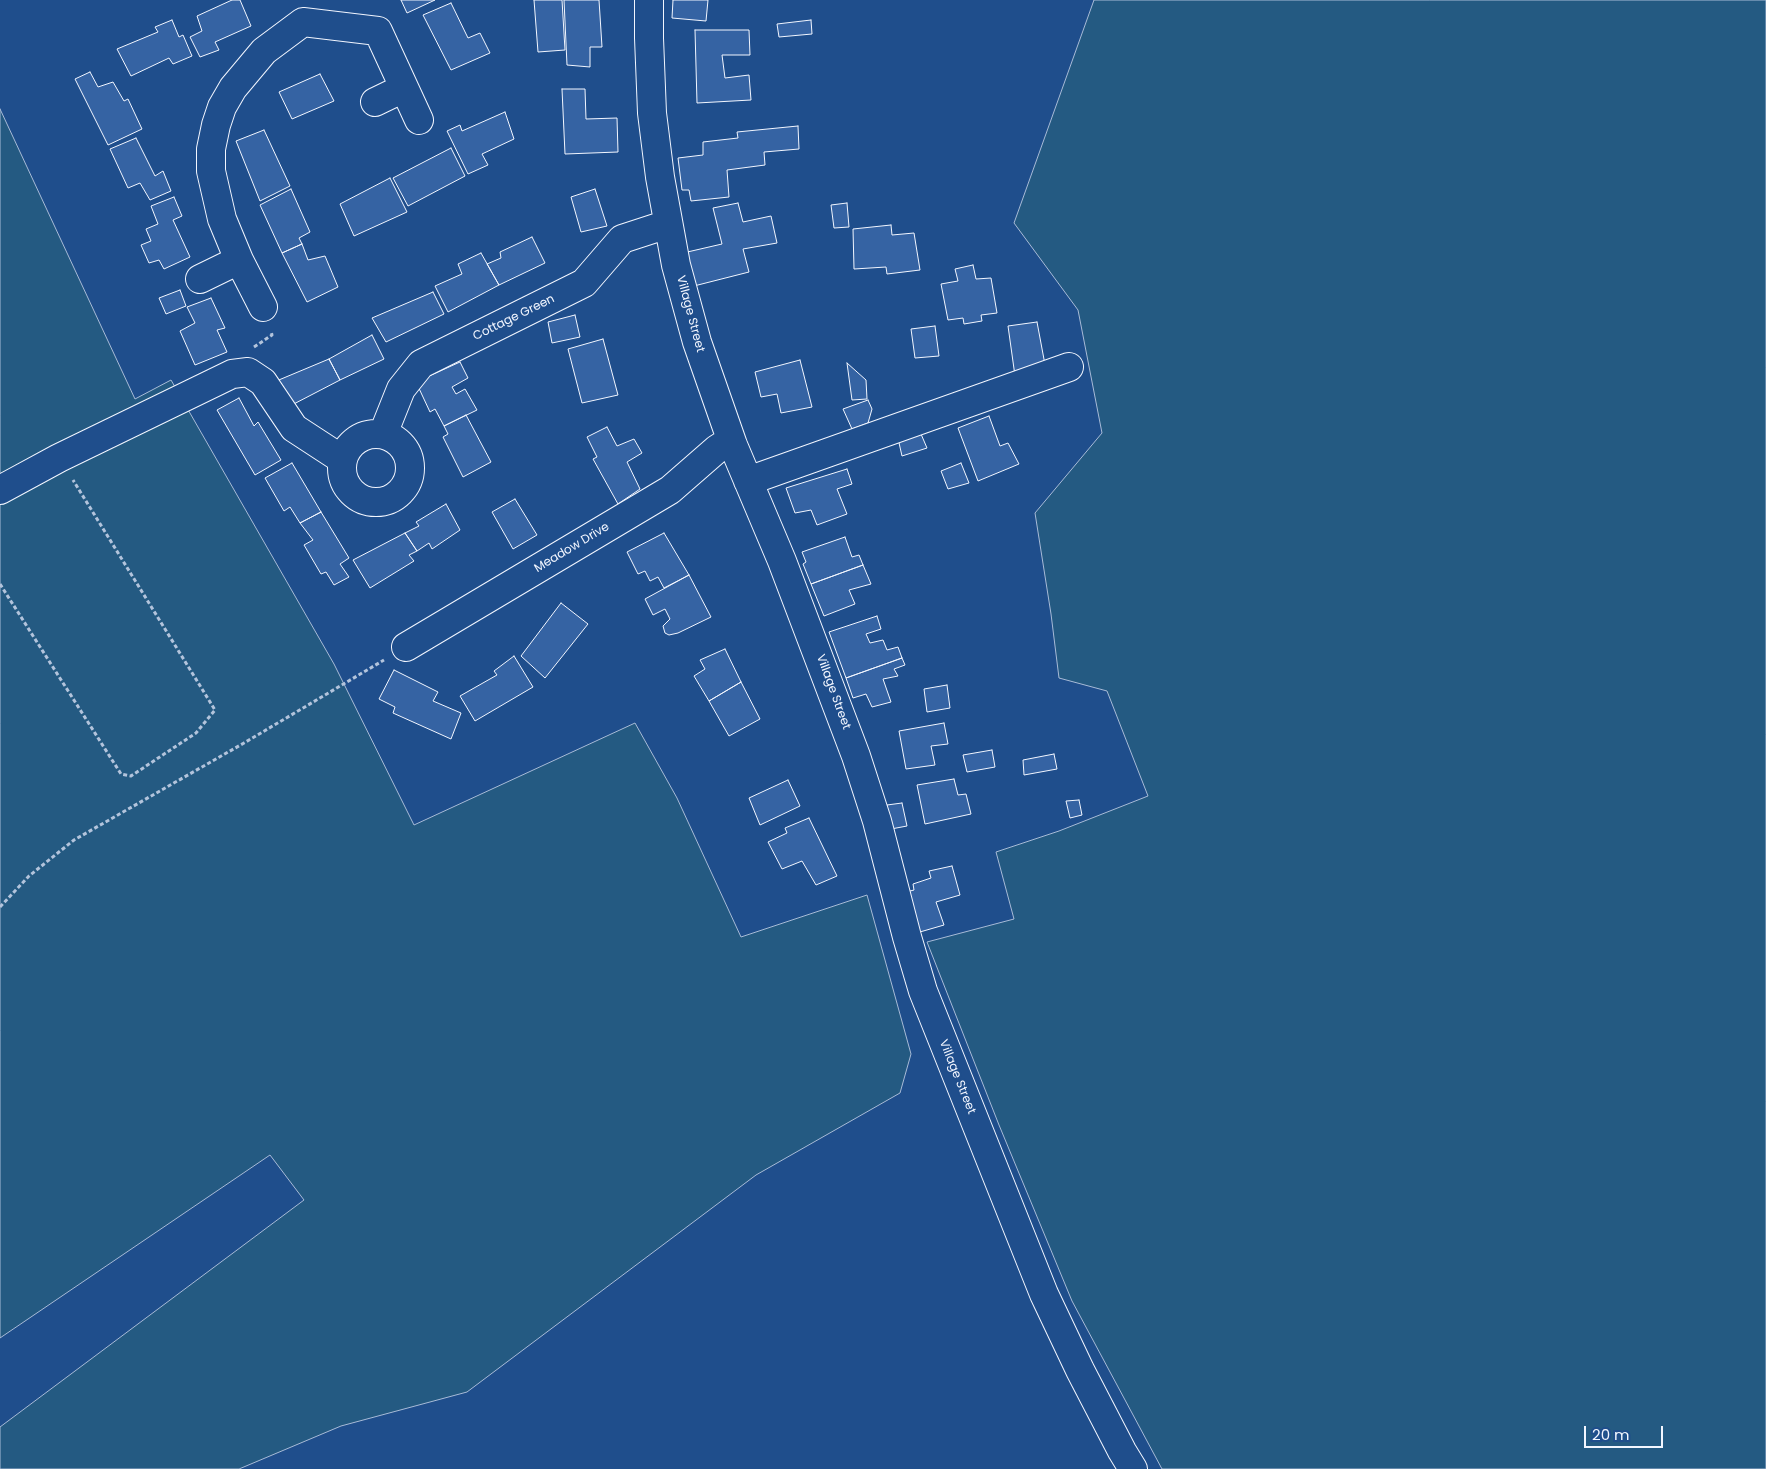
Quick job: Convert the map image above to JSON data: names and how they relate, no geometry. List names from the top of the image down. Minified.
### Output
{"streets":{"street":["Village Street","Cottage Green","Meadow Drive"]},"crossings":[["Village Street","Cottage Green"],["Village Street","Meadow Drive"]],"scale_bar":"20 m"}
